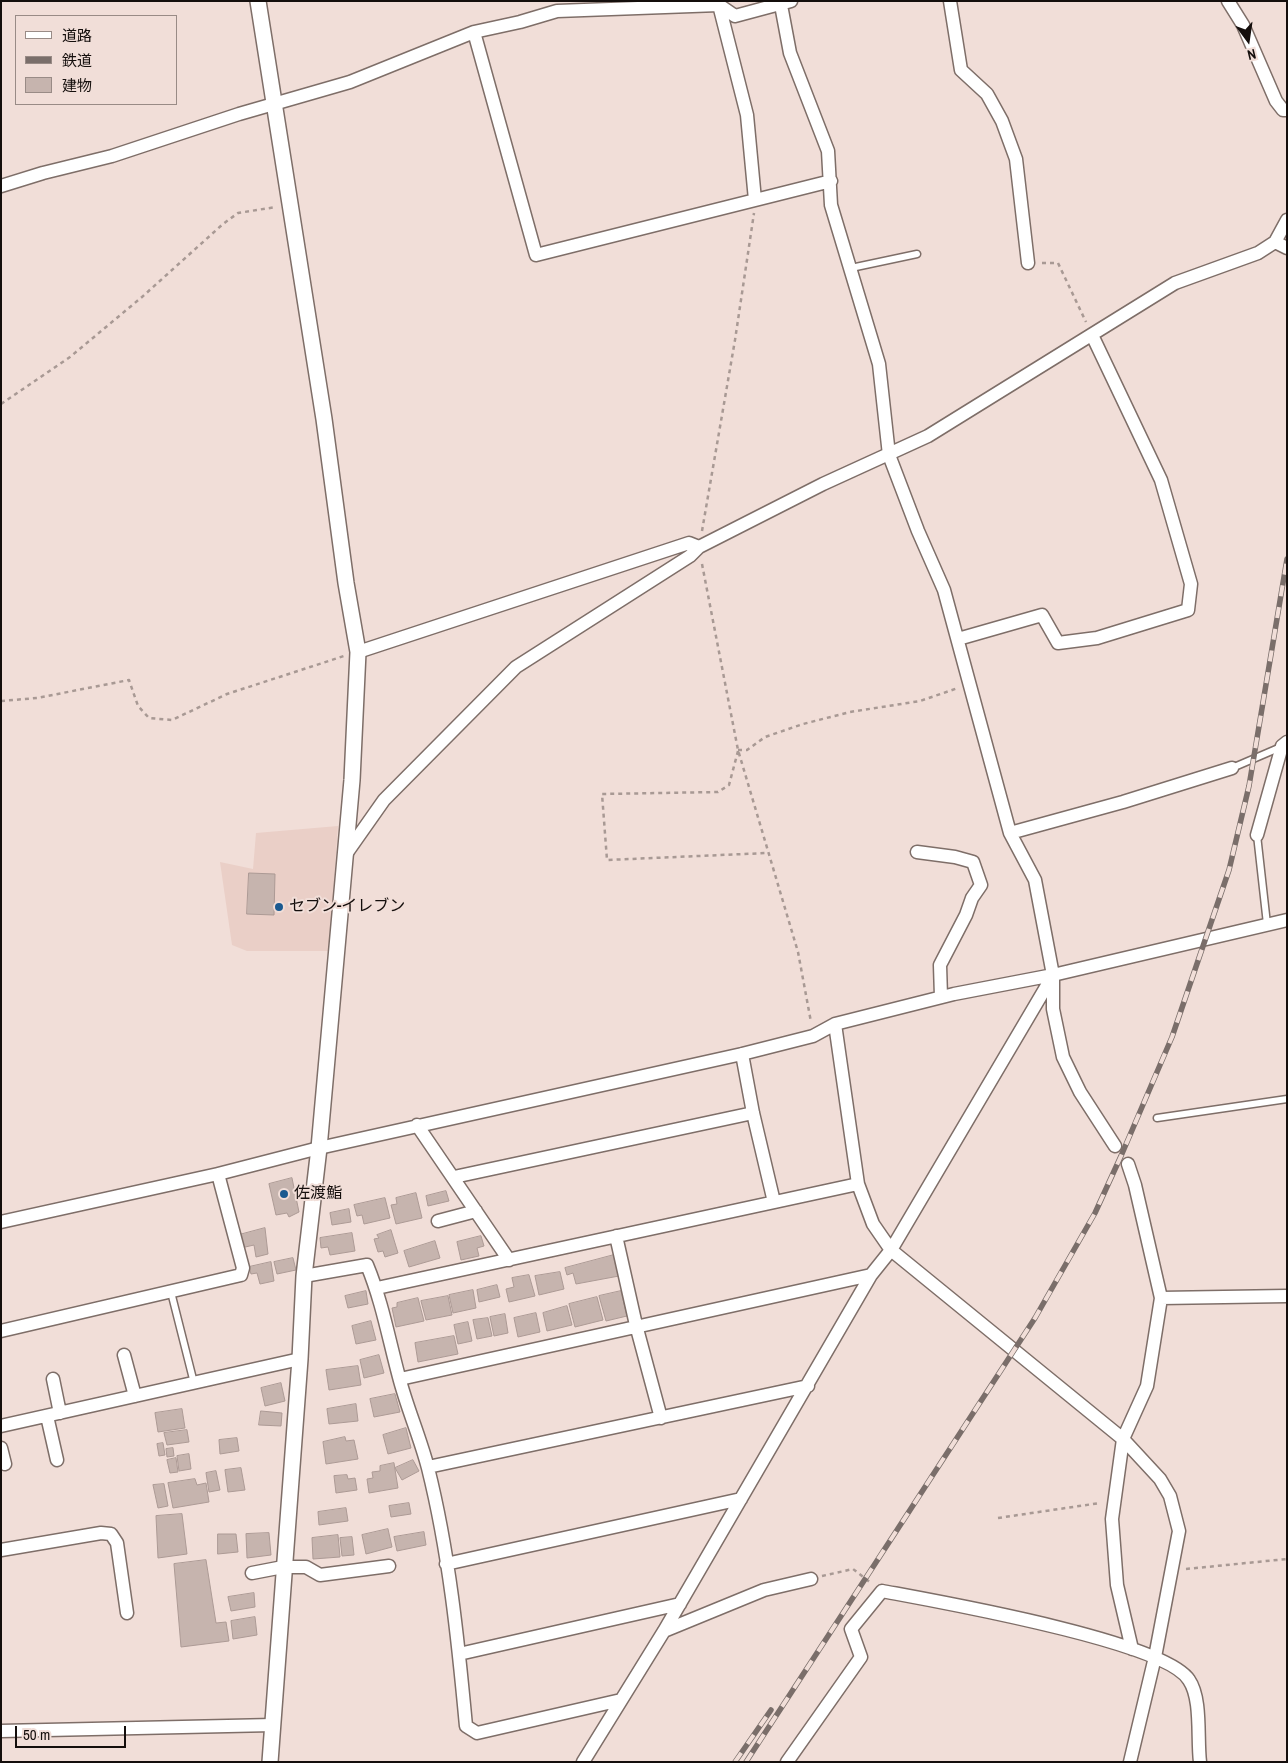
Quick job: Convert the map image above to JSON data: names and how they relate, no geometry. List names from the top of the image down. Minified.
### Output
{"places":["セブン-イレブン","佐渡鮨"],"legend":["道路","鉄道","建物"],"scale_bar":"50 m","north":"bottom"}
